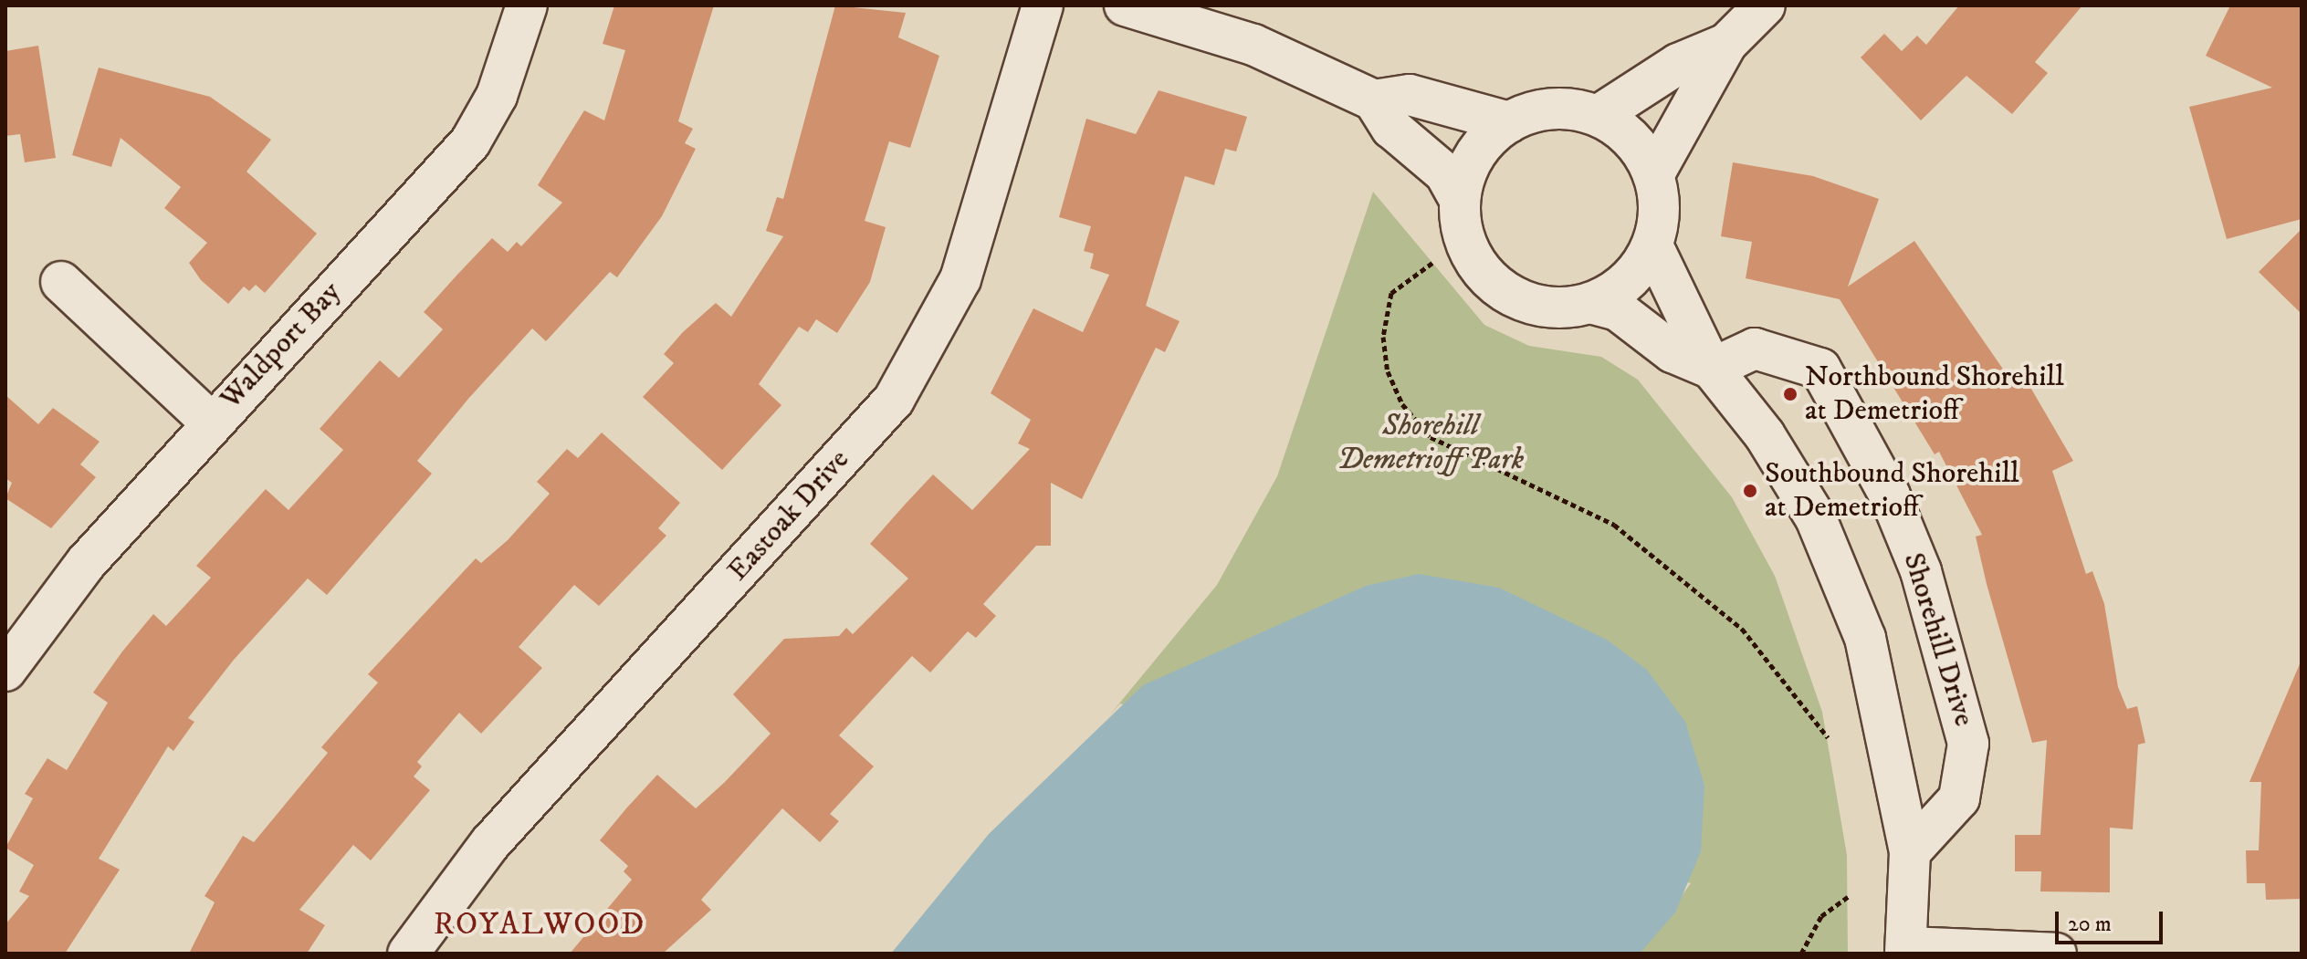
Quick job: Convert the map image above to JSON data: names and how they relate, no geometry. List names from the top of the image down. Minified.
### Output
{"streets":{"street":["Waldport Bay","Eastoak Drive","Shorehill Drive"]},"districts":["ROYALWOOD"],"parks":["Shorehill Demetrioff Park"],"places":["Northbound Shorehill at Demetrioff","Southbound Shorehill at Demetrioff"],"scale_bar":"20 m"}
